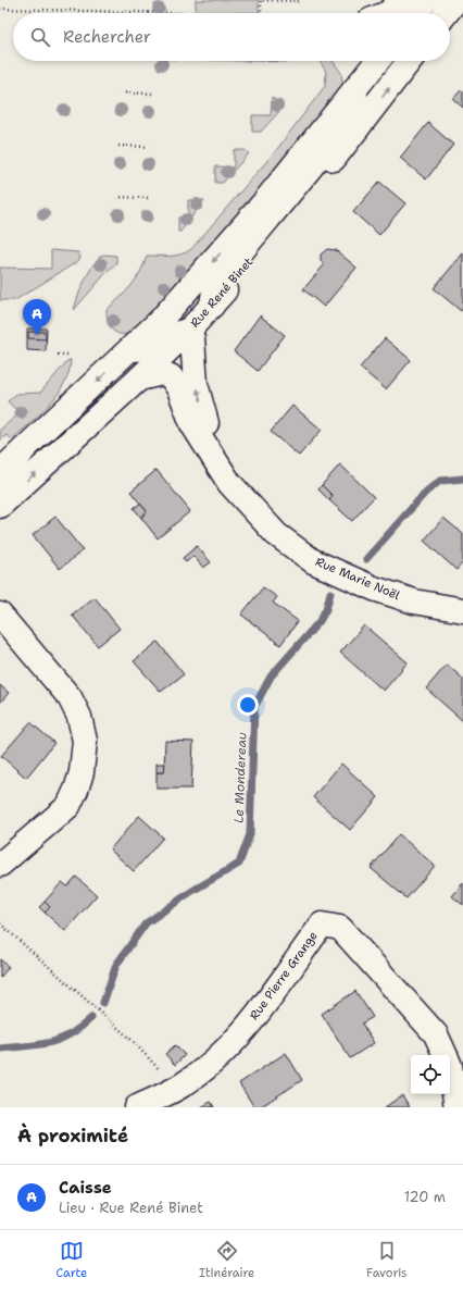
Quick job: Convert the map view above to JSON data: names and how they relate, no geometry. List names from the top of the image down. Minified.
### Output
{"streets":{"street":["Rue René Binet","Rue Marie Noël","Rue Pierre Grange"]},"crossings":[["Rue René Binet","Rue Marie Noël"]],"water":["Le Mondereau"],"page":{"search":"Rechercher","pins":"A","heading":"À proximité","list":[{"mark":"A","name":"Caisse","note":"Lieu · Rue René Binet","value":"120 m"}],"nav":["Carte","Itinéraire","Favoris"]}}
